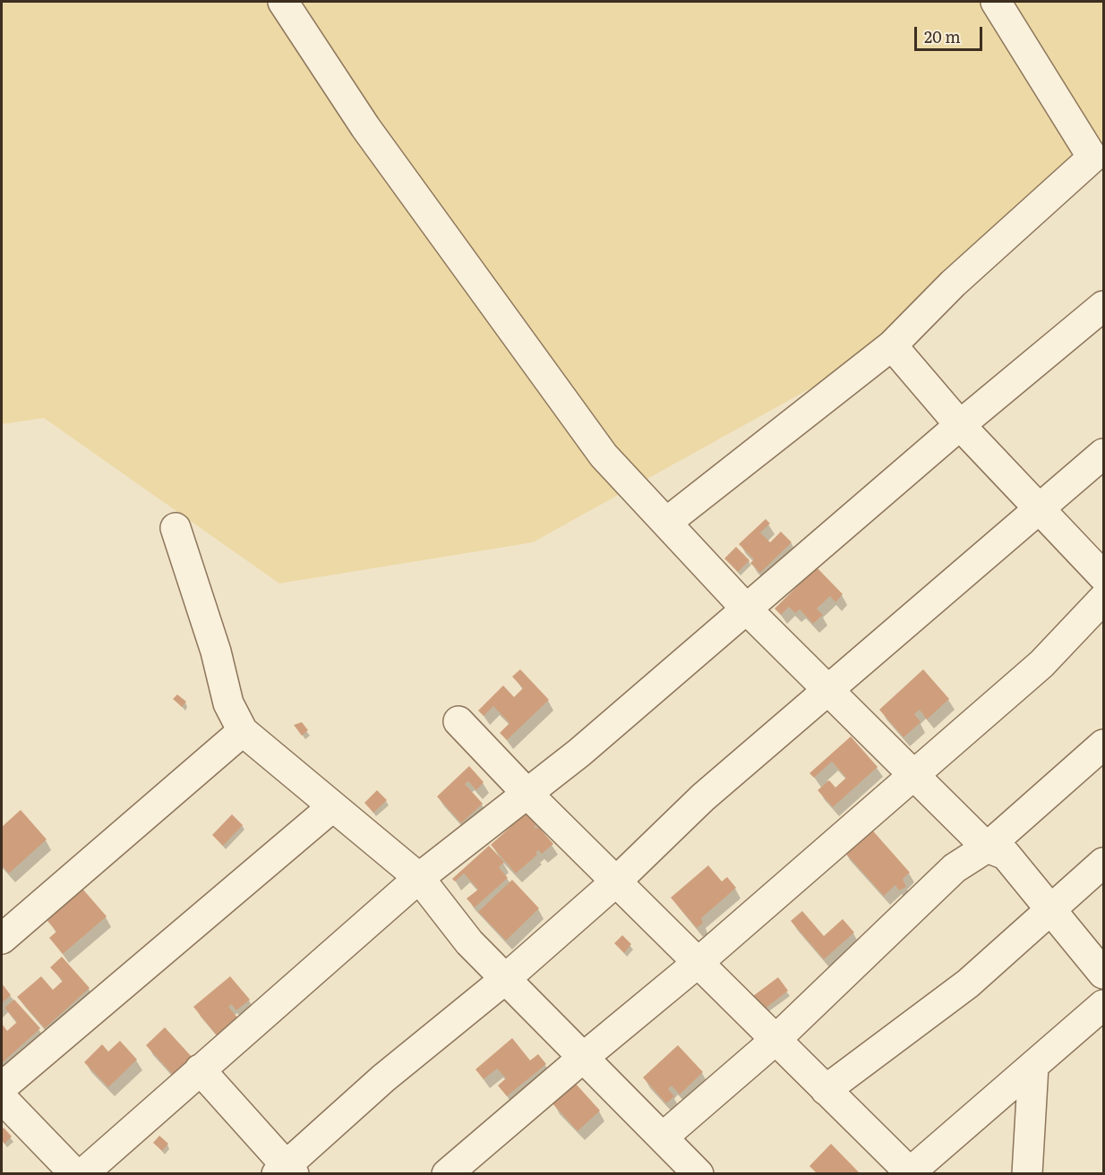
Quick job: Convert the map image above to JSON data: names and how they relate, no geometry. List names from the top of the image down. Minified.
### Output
{"scale_bar":"20 m"}
